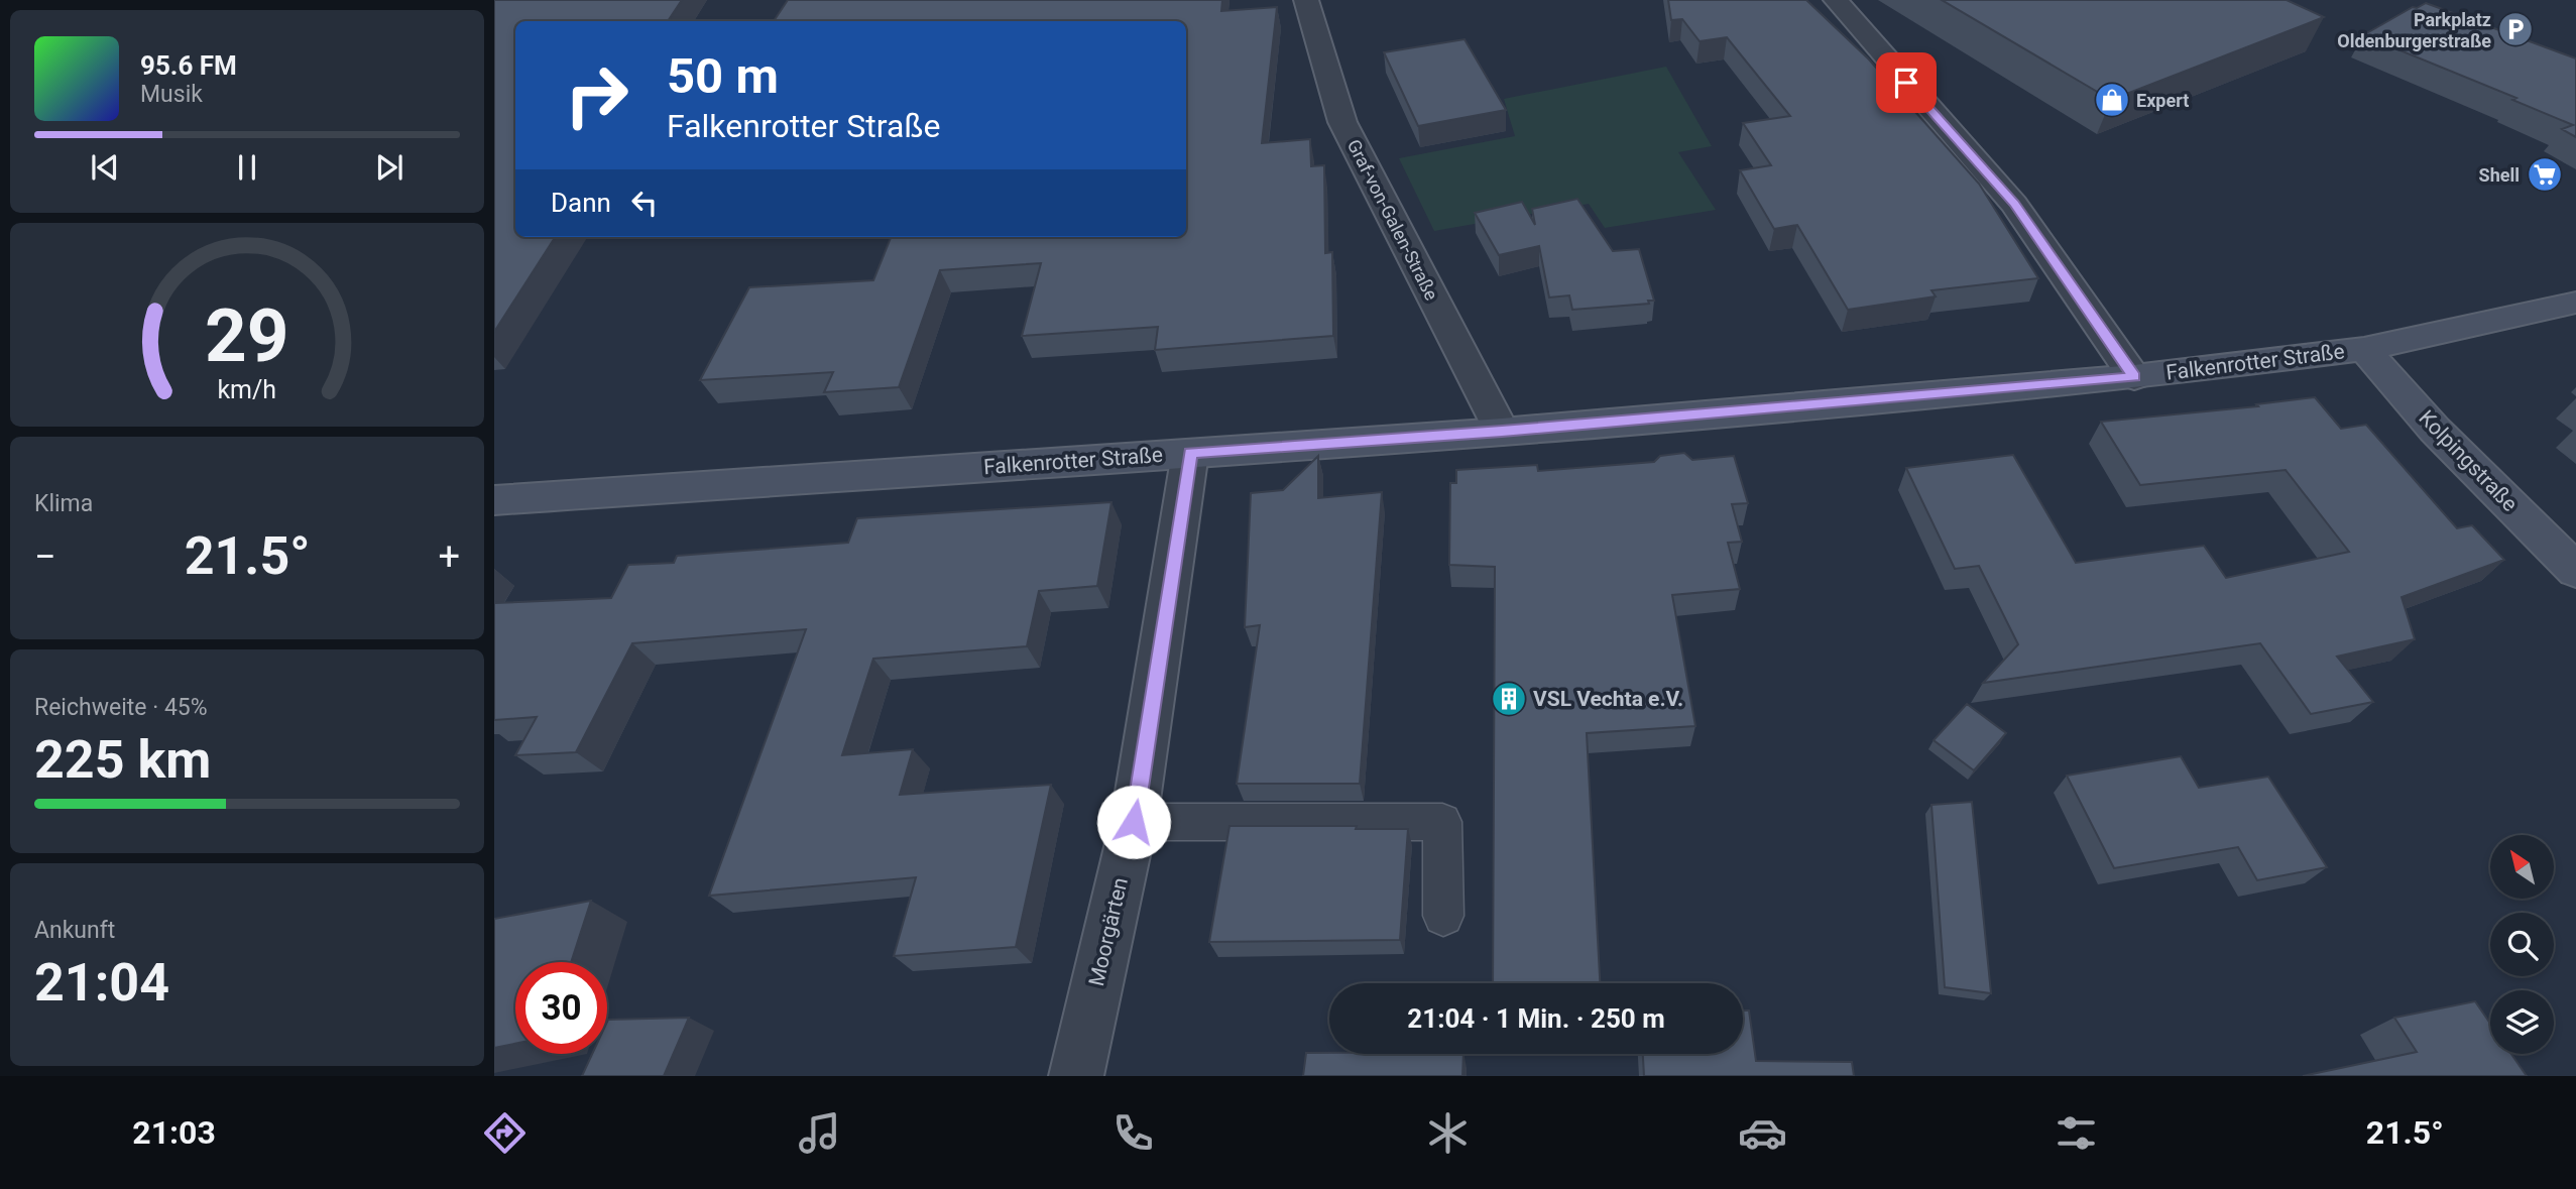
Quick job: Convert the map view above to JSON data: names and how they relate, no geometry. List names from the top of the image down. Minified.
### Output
{"streets":{"street":["Graf-von-Galen-Straße","Falkenrotter Straße","Kolpingstraße","Moorgärten"]},"crossings":[["Graf-von-Galen-Straße","Falkenrotter Straße"],["Falkenrotter Straße","Kolpingstraße"],["Falkenrotter Straße","Moorgärten"]],"places":{"parking":["Parkplatz Oldenburgerstraße"],"shop":["Expert"],"supermarket":["Shell"],"building":["VSL Vechta e.V."]},"north":"top left","page":{"turn":["50 m","Falkenrotter Straße"],"song":["95.6 FM","Musik"],"then":"Dann","tile":["Klima",["Reichweite · 45%","225 km"],["Ankunft","21:04"]],"heat":["−","21.5°","+"],"limit":"30","trip":"21:04 · 1 Min. · 250 m","tabs":["21:03","21.5°"],"gauge":["29","km/h"]}}
